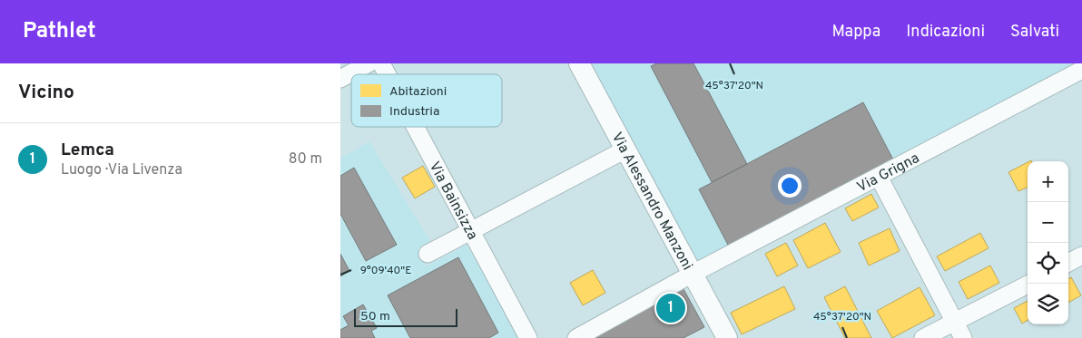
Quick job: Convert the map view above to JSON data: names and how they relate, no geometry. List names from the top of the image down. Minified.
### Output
{"streets":{"street":["Via Grigna","Via Bainsizza","Via Alessandro Manzoni"]},"crossings":[["Via Grigna","Via Alessandro Manzoni"]],"legend":["Abitazioni","Industria"],"scale_bar":"50 m","page":{"header":"Pathlet","nav":["Mappa","Indicazioni","Salvati"],"heading":"Vicino","list":[{"mark":"1","name":"Lemca","note":"Luogo · Via Livenza","value":"80 m"}],"map_buttons":["+","−"],"pins":"1","scale":"50 m"},"coordinates":["45°37'20\"N","9°09'40\"E"]}
